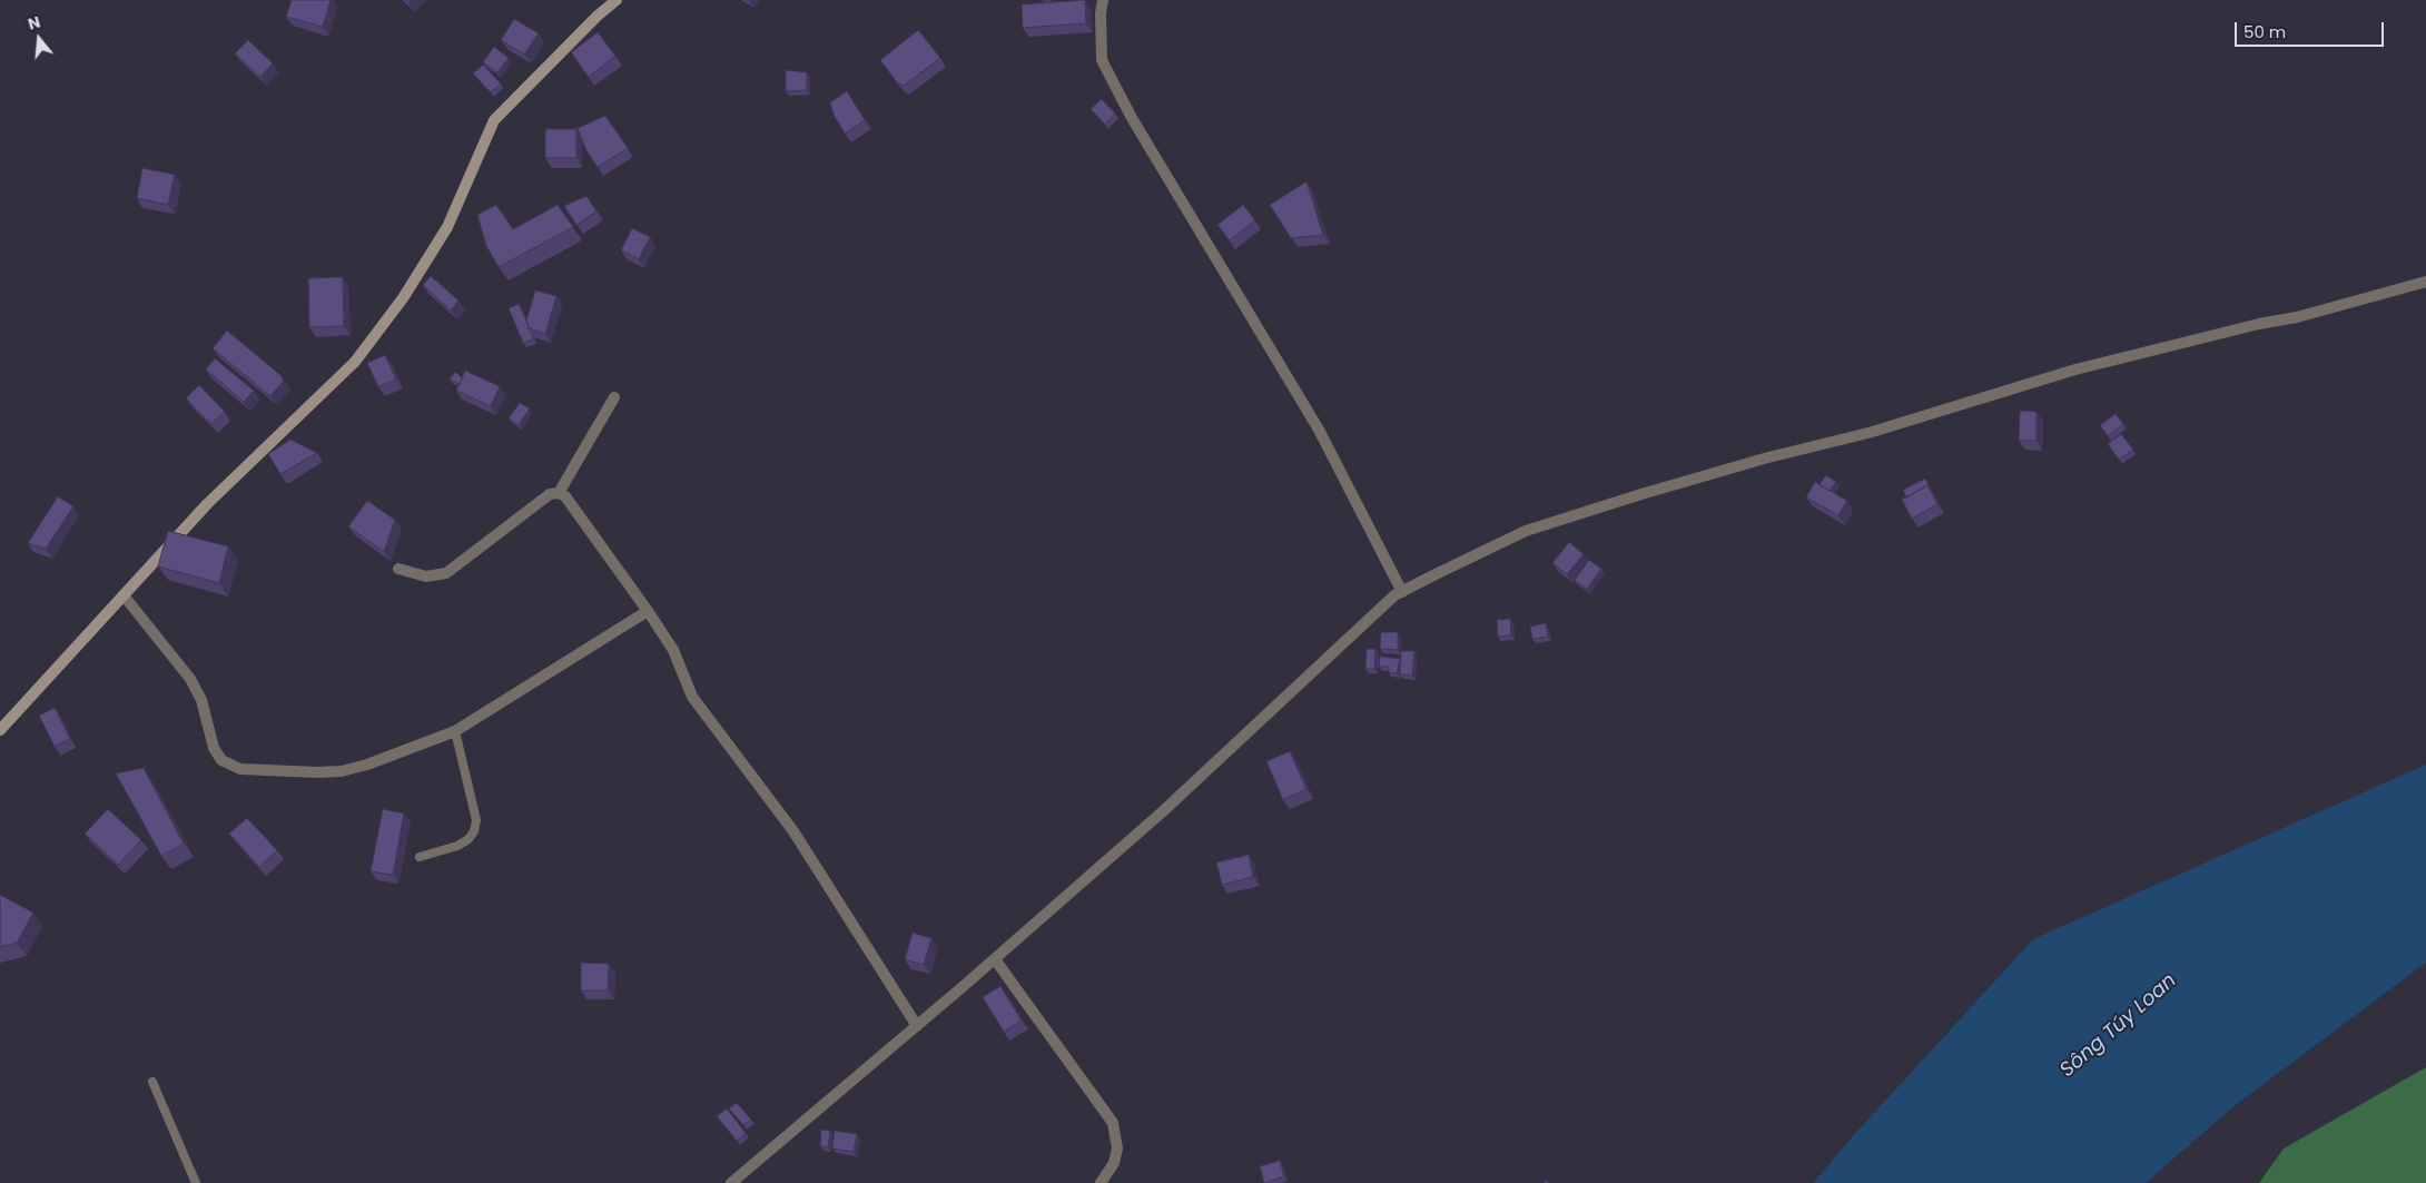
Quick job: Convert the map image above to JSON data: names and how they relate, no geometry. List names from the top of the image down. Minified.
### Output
{"water":["Sông Túy Loan"],"scale_bar":"50 m","north":"top"}
